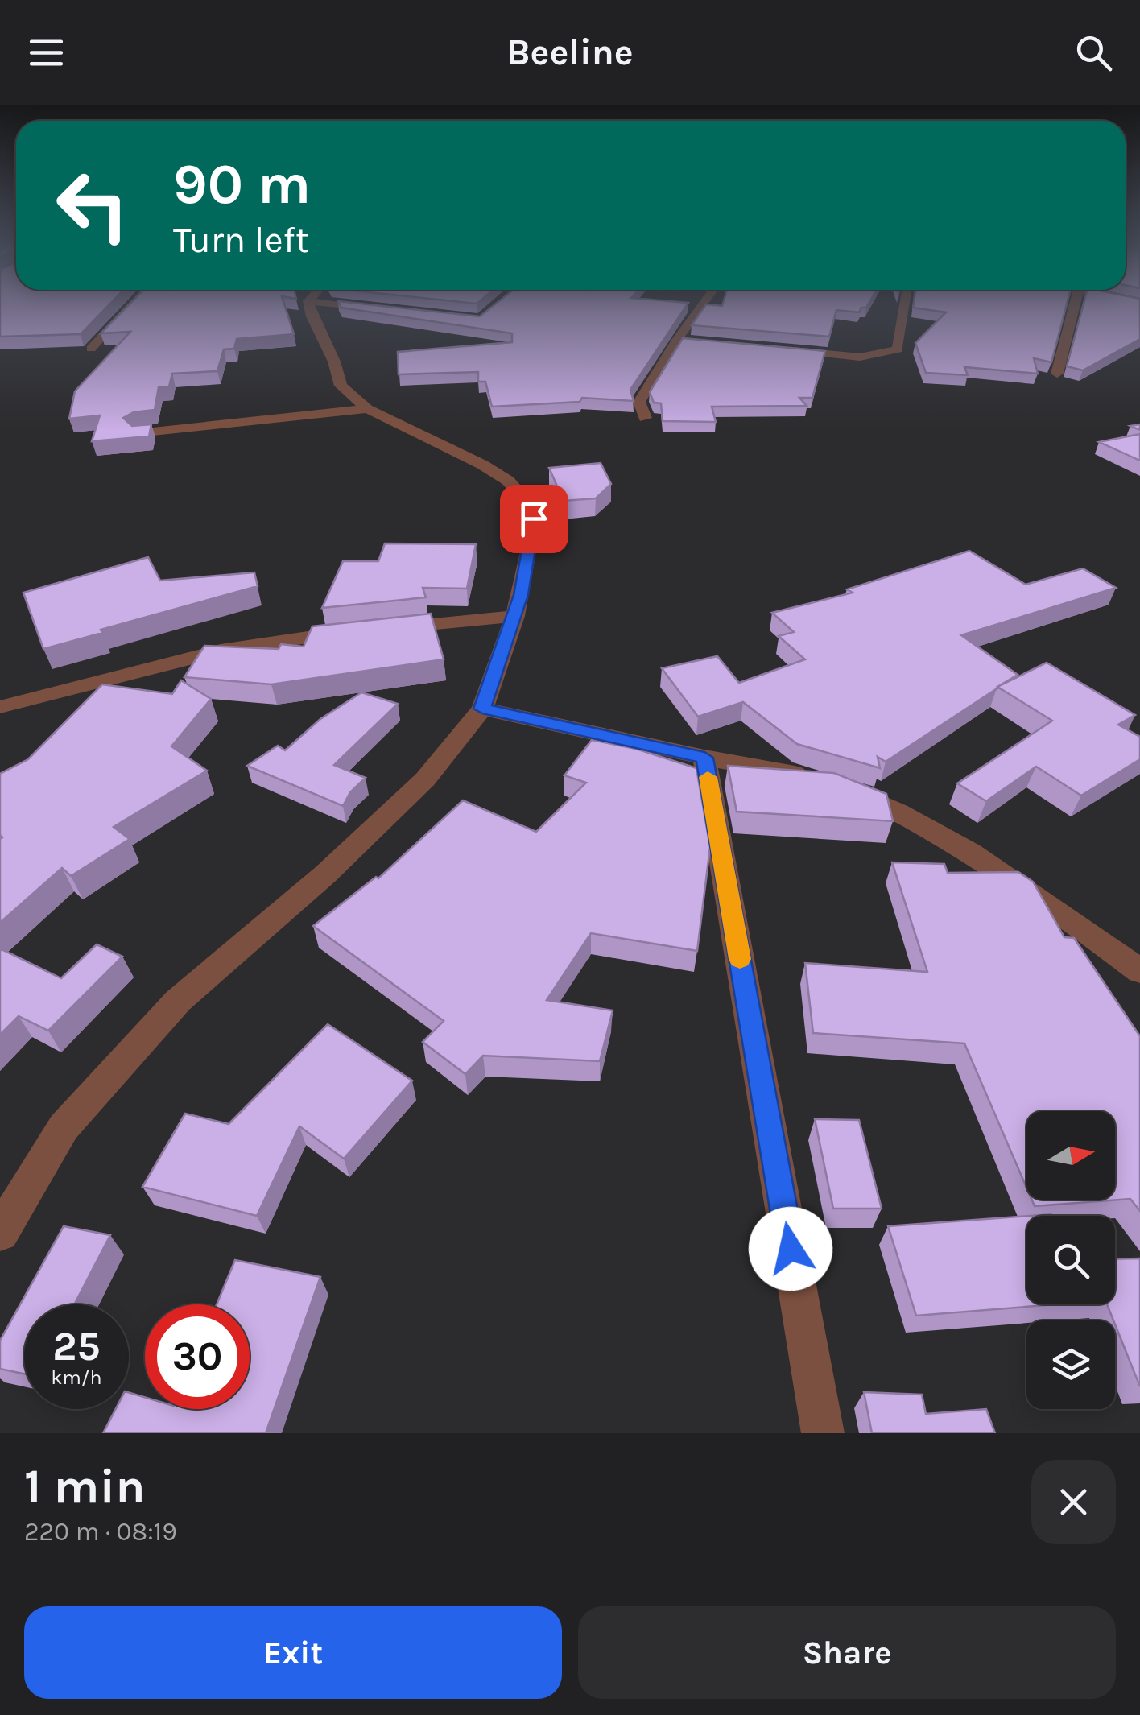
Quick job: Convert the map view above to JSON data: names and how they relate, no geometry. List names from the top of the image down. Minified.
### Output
{"north":"right","page":{"header":"Beeline","turn":["90 m","Turn left"],"speed":"25 km/h","limit":"30","heading":["1 min","220 m · 08:19"],"buttons":["Exit","Share"]}}
